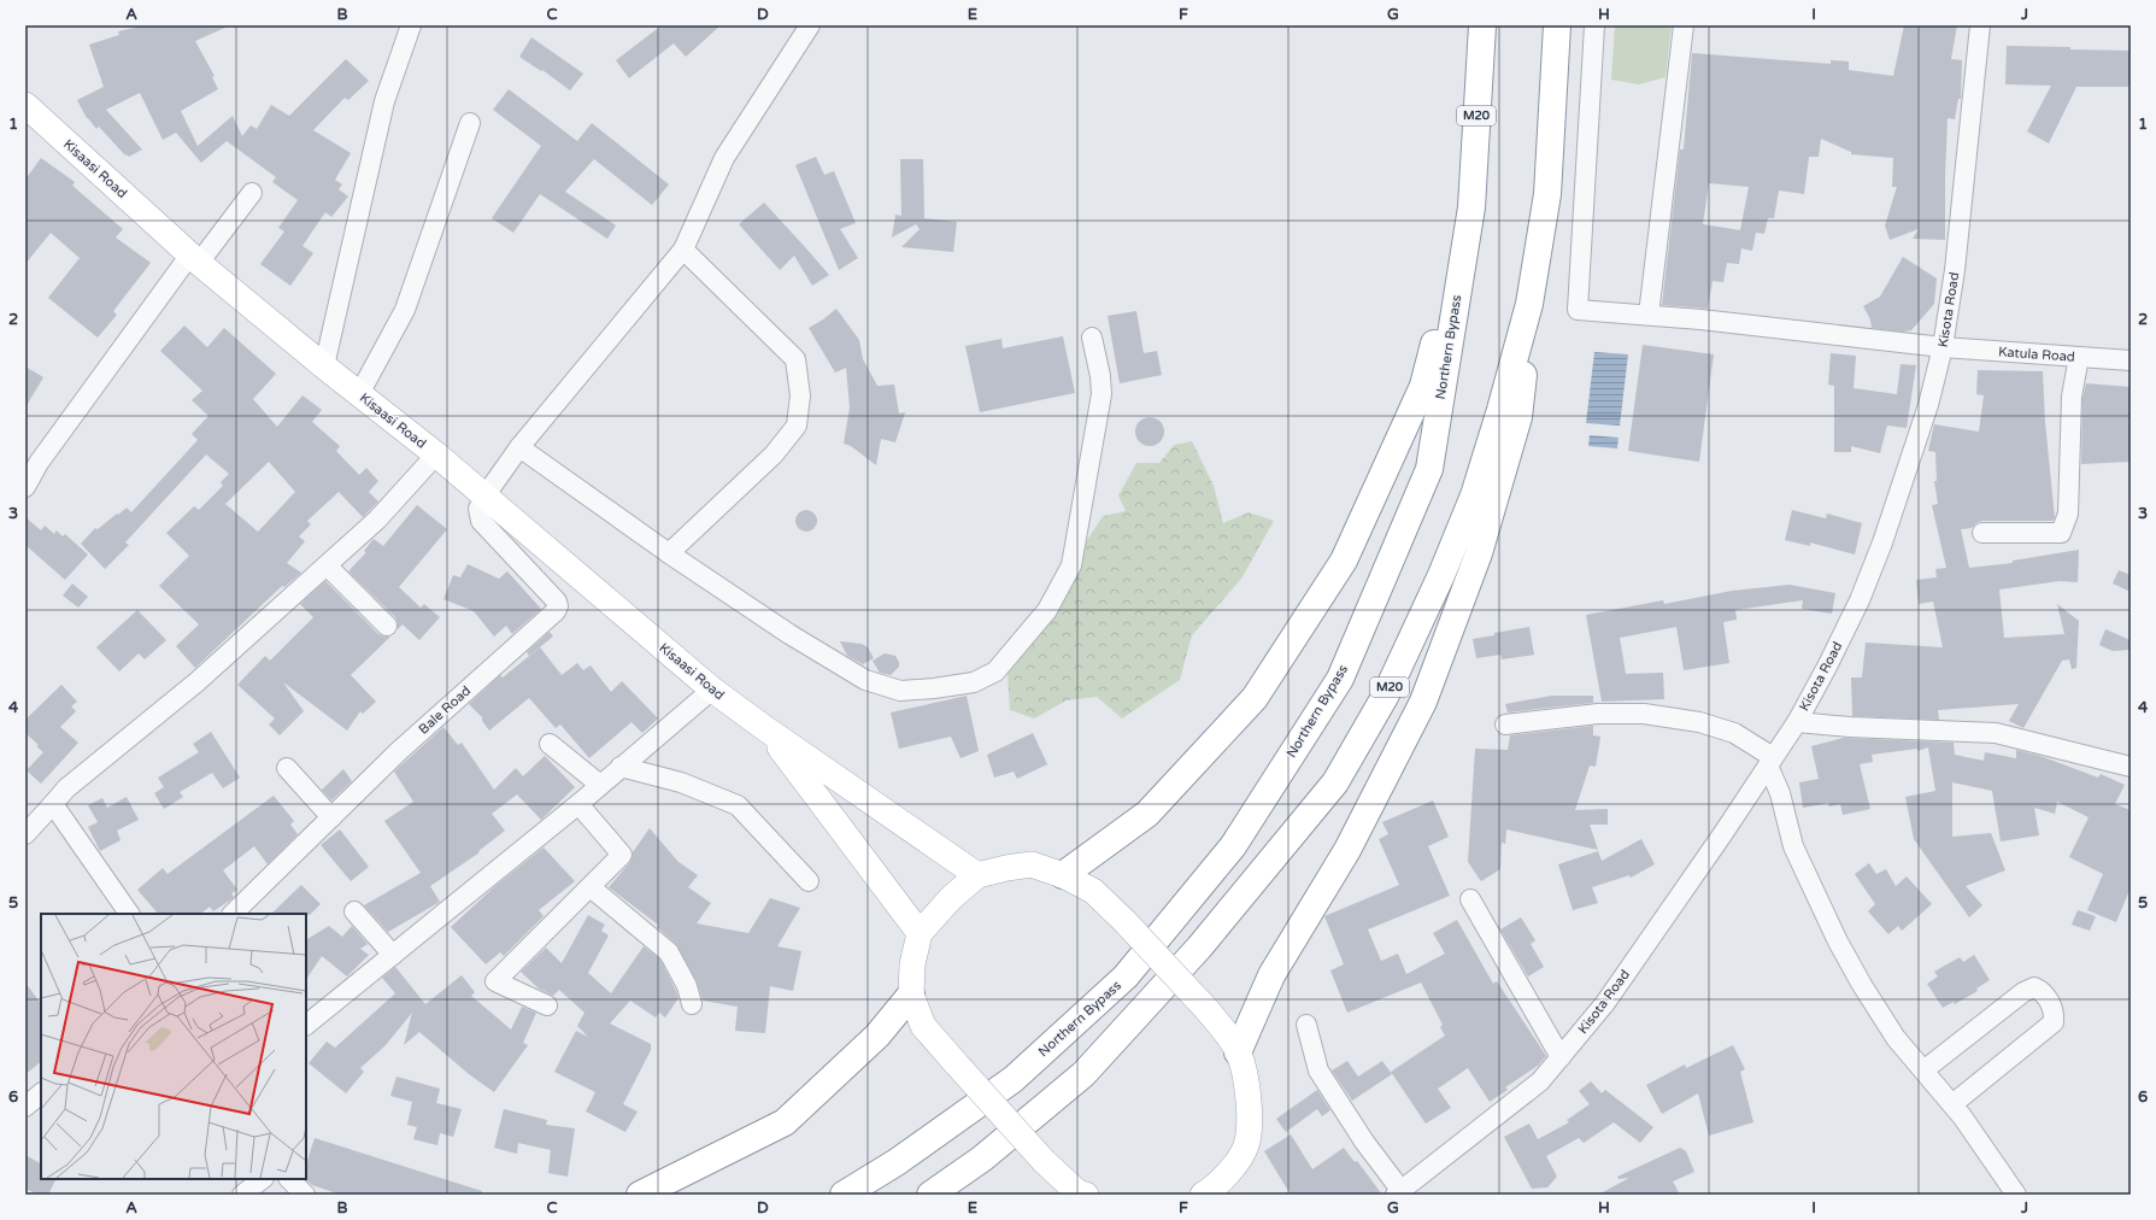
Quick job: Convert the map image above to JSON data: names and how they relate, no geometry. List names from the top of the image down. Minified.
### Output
{"streets":{"highway":["M20","Northern Bypass"],"main road":["Kisaasi Road"],"street":["Kisota Road","Katula Road","Bale Road"]},"crossings":[["Kisaasi Road","Bale Road"],["Kisota Road","Katula Road"]],"grid":{"columns":["A","B","C","D","E","F","G","H","I","J"],"rows":["1","2","3","4","5","6"]}}
